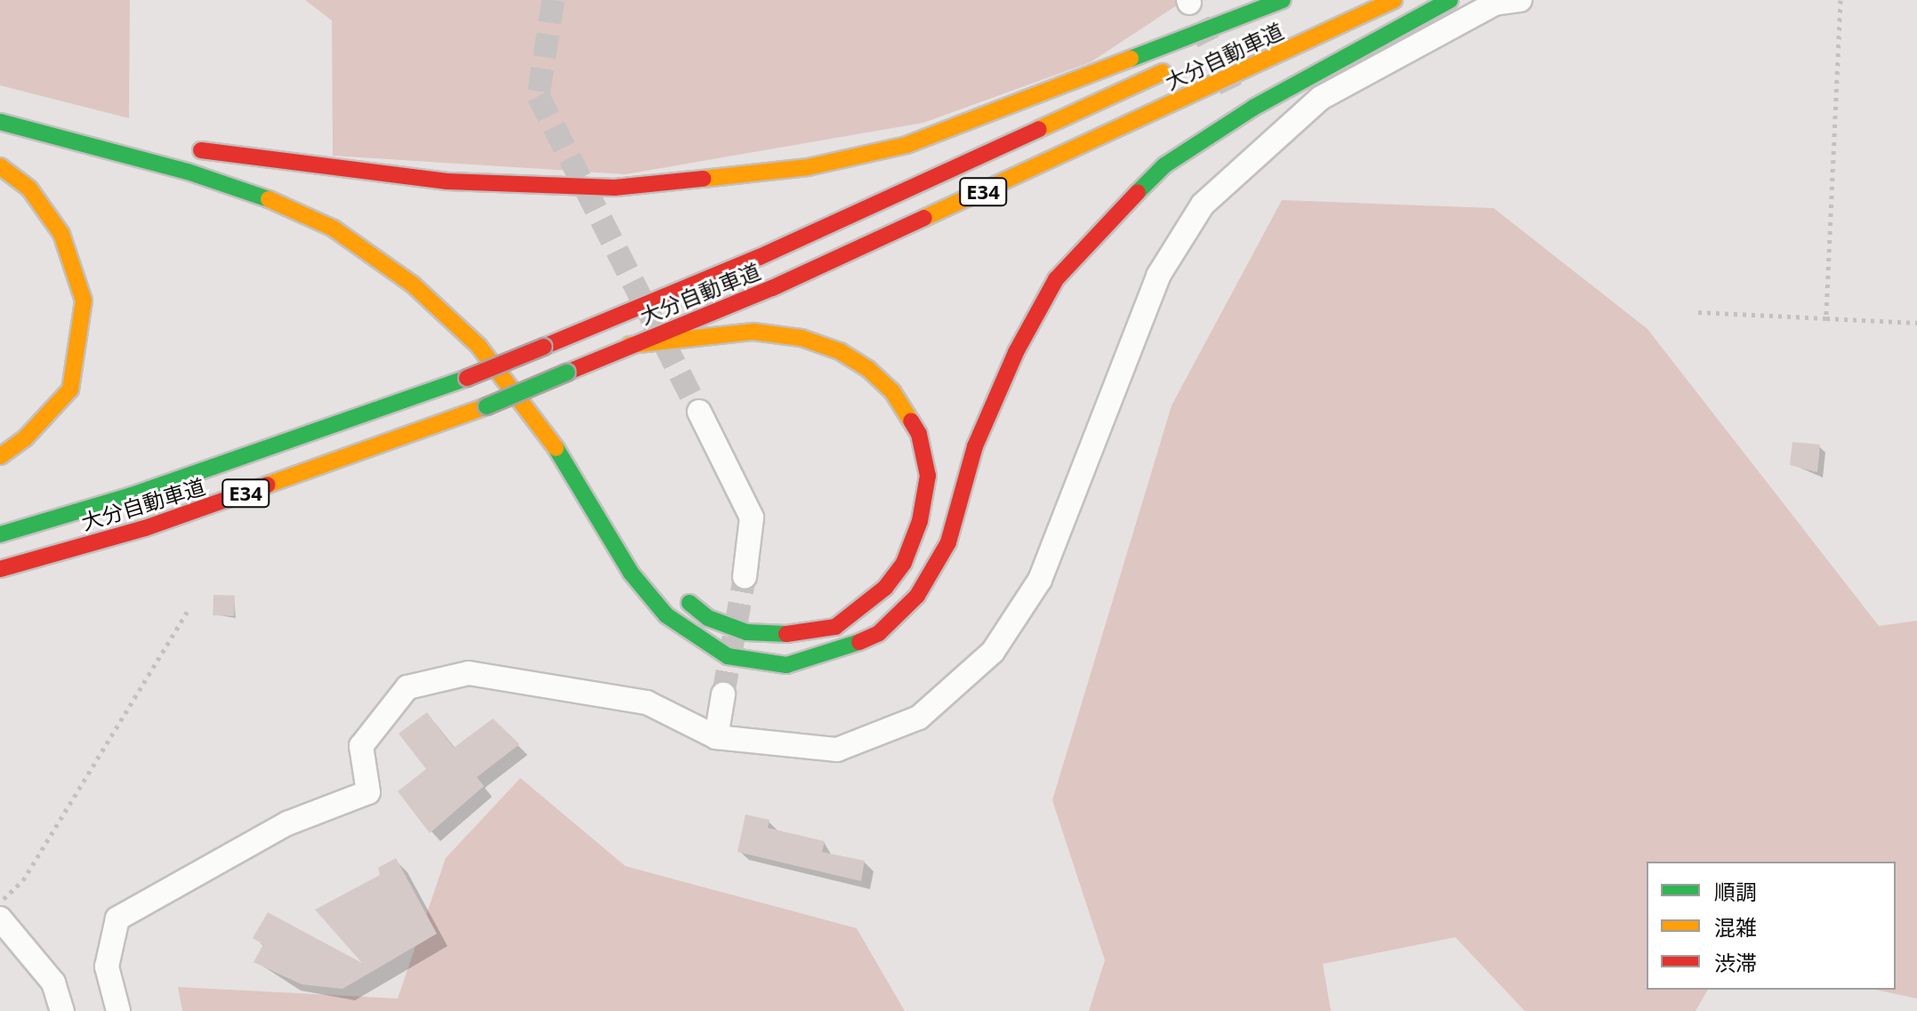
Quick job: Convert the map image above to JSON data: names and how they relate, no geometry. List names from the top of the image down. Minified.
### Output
{"streets":{"highway":["大分自動車道","E34"]},"legend":["順調","混雑","渋滞"]}
